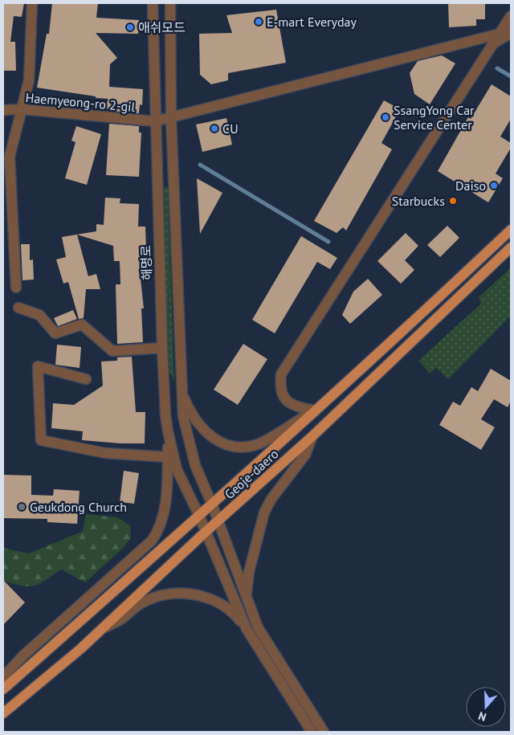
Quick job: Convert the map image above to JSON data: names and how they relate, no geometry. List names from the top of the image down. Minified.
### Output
{"streets":{"main road":["Geoje-daero"],"street":["Haemyeong-ro 2-gil","해명로"]},"crossings":[["Haemyeong-ro 2-gil","해명로"],["해명로","Geoje-daero"]],"places":["E-mart Everyday","애쉬모드","SsangYong Car Service Center","CU","Daiso","Starbucks","Geukdong Church"],"north":"bottom"}
